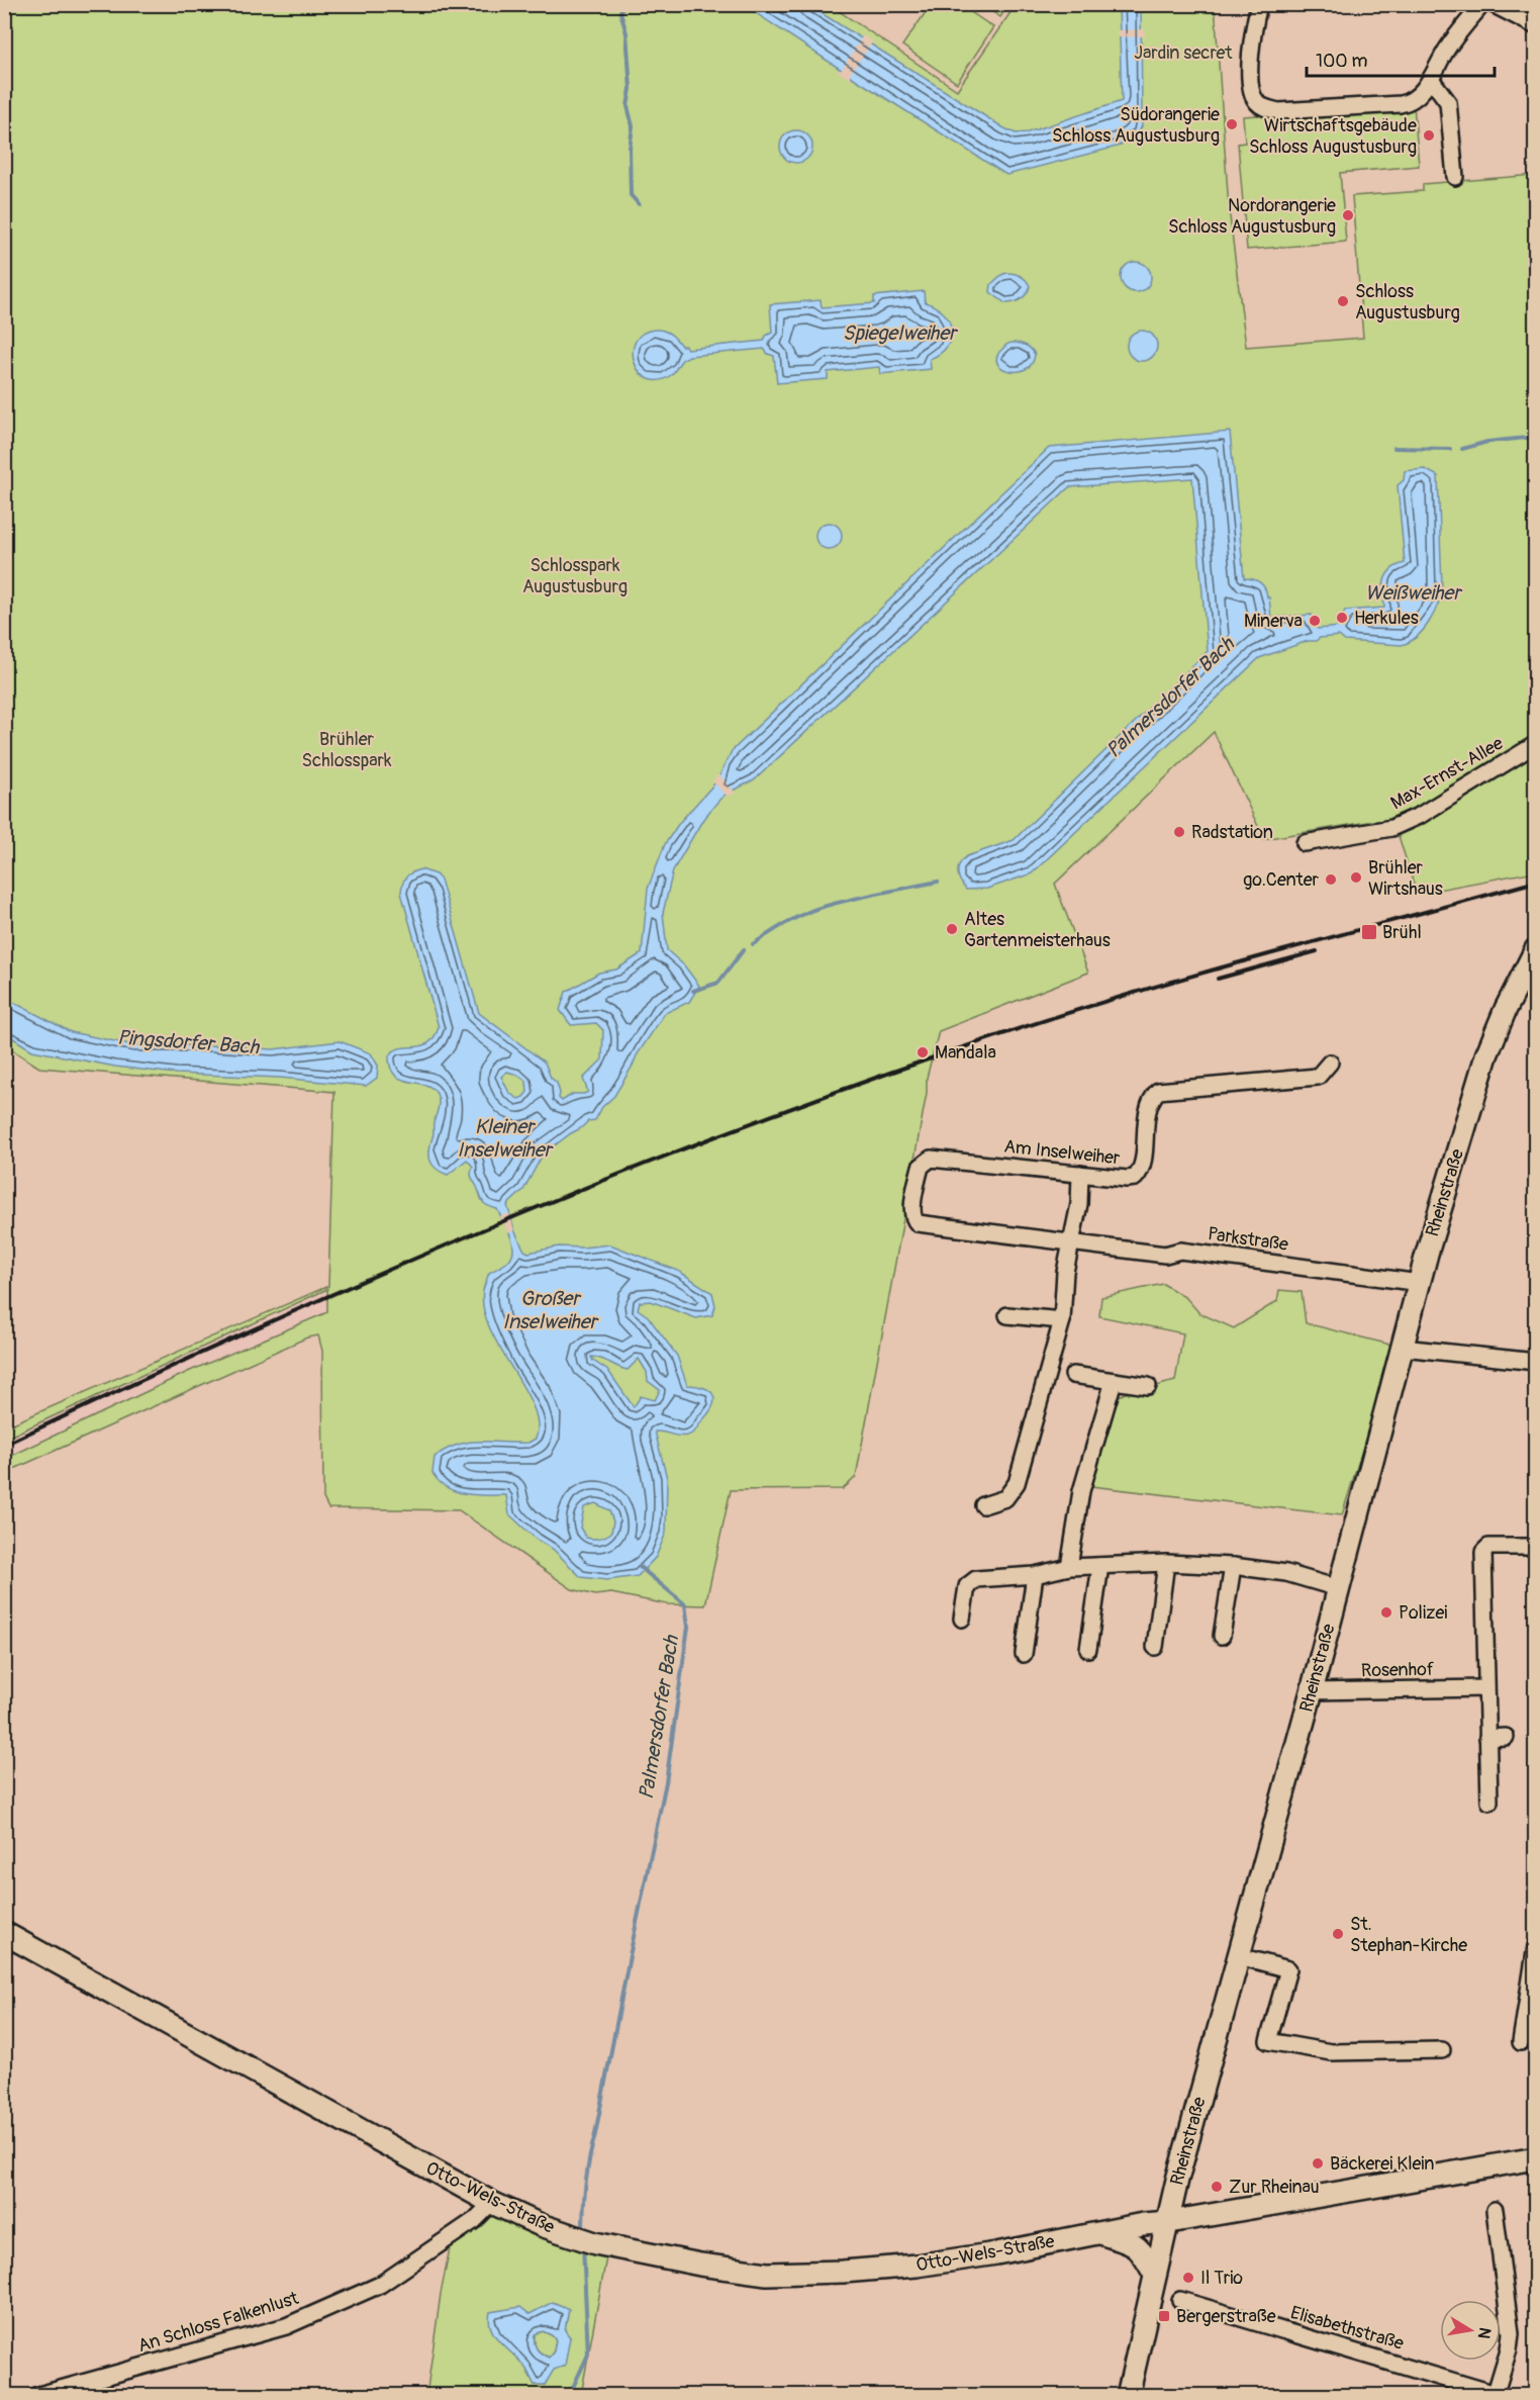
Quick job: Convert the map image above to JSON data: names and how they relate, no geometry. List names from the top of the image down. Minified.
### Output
{"streets":{"street":["Max-Ernst-Allee","Am Inselweiher","Rheinstraße","Parkstraße","Rosenhof","Otto-Wels-Straße","An Schloss Falkenlust","Elisabethstraße"]},"crossings":[["Am Inselweiher","Parkstraße"],["Rheinstraße","Parkstraße"],["Rheinstraße","Rosenhof"],["Rheinstraße","Otto-Wels-Straße"],["Otto-Wels-Straße","An Schloss Falkenlust"]],"water":["Spiegelweiher","Weißweiher","Palmersdorfer Bach","Pingsdorfer Bach","Kleiner Inselweiher","Großer Inselweiher"],"parks":["Jardin secret","Schlosspark Augustusburg","Brühler Schlosspark"],"places":{"other":["Südorangerie Schloss Augustusburg","Wirtschaftsgebäude Schloss Augustusburg","Nordorangerie Schloss Augustusburg","Schloss Augustusburg","Herkules","Minerva","Radstation","Brühler Wirtshaus","go.Center","Altes Gartenmeisterhaus","Mandala","Polizei","St. Stephan-Kirche","Bäckerei Klein","Zur Rheinau","Il Trio"],"transit":["Brühl","Bergerstraße"]},"scale_bar":"100 m","north":"right"}
